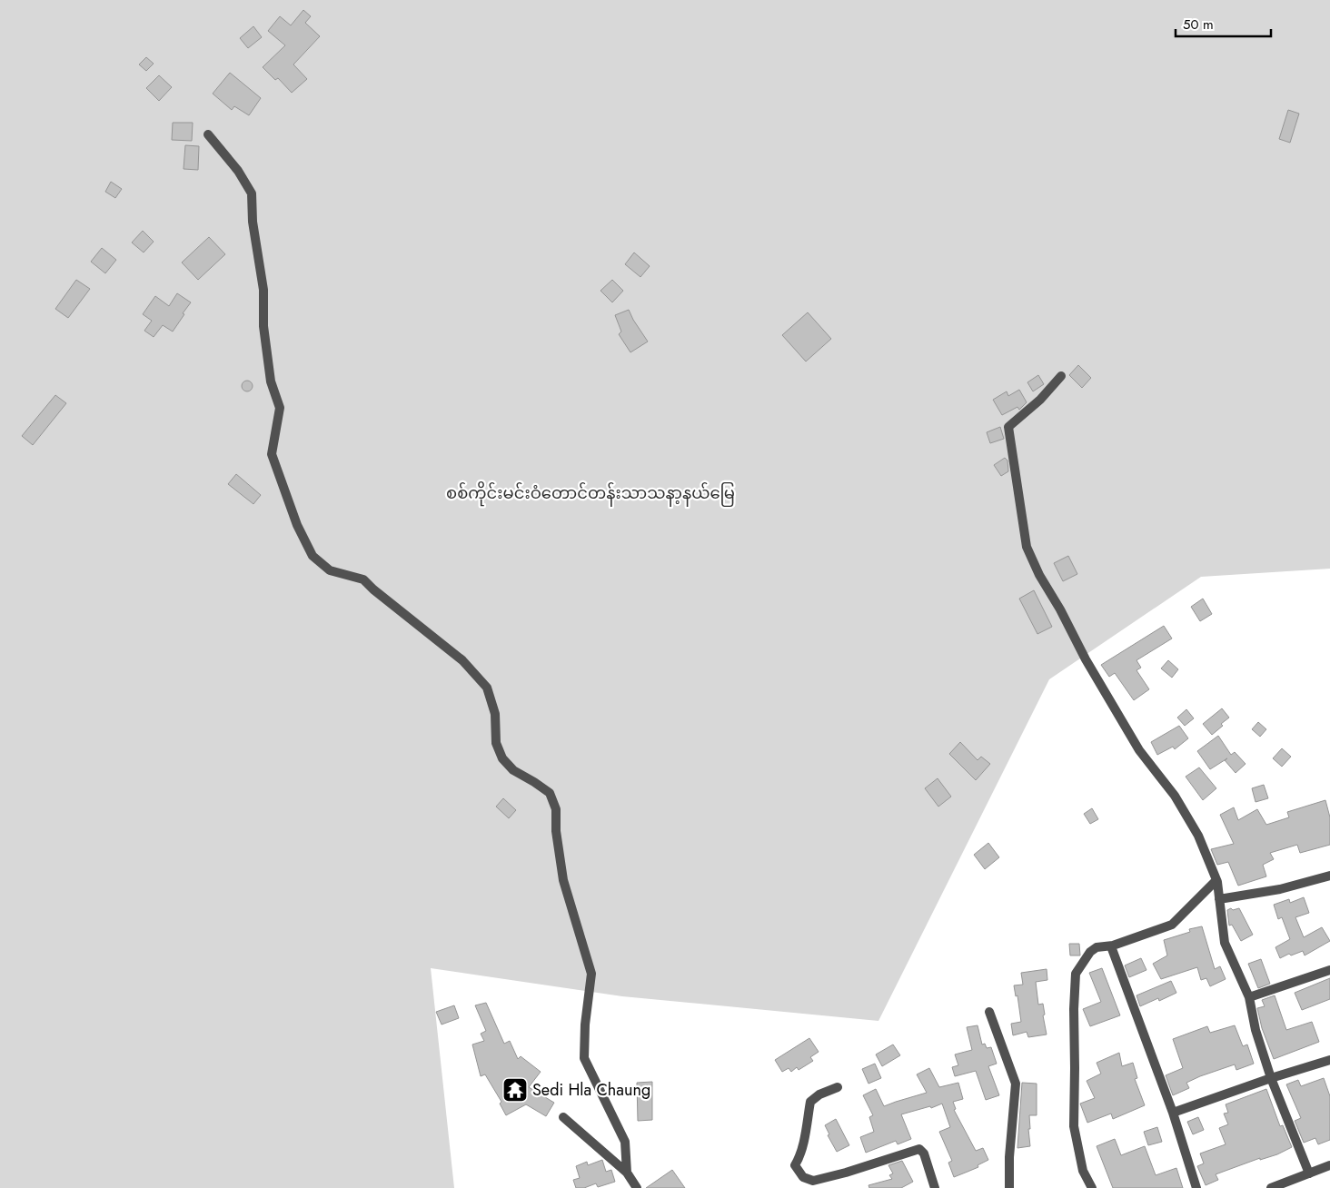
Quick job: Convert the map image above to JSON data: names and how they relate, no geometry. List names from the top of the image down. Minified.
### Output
{"parks":["စစ်ကိုင်းမင်းဝံတောင်တန်းသာသနာ့နယ်မြေ"],"places":{"temple":["Sedi Hla Chaung"]},"scale_bar":"50 m"}
